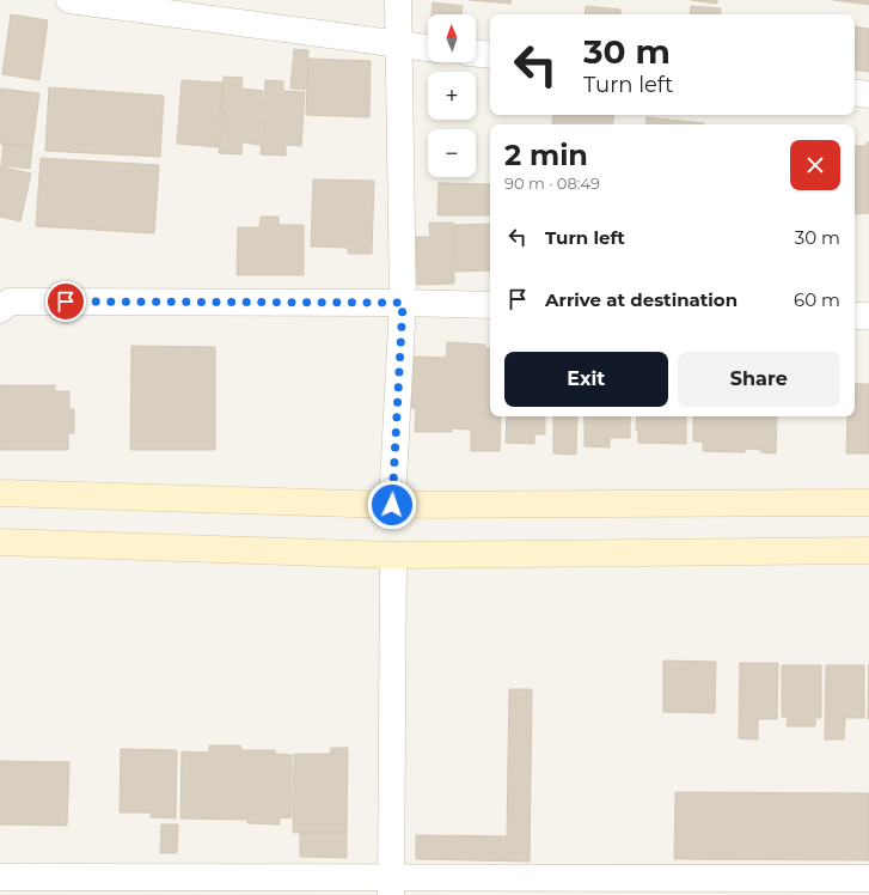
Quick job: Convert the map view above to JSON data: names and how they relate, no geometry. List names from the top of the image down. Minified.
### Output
{"north":"top","page":{"map_buttons":["+","−"],"turn":["30 m","Turn left"],"heading":["2 min","90 m · 08:49"],"list":[{"name":"Turn left","value":"30 m"},{"name":"Arrive at destination","value":"60 m"}],"buttons":["Exit","Share"]}}
